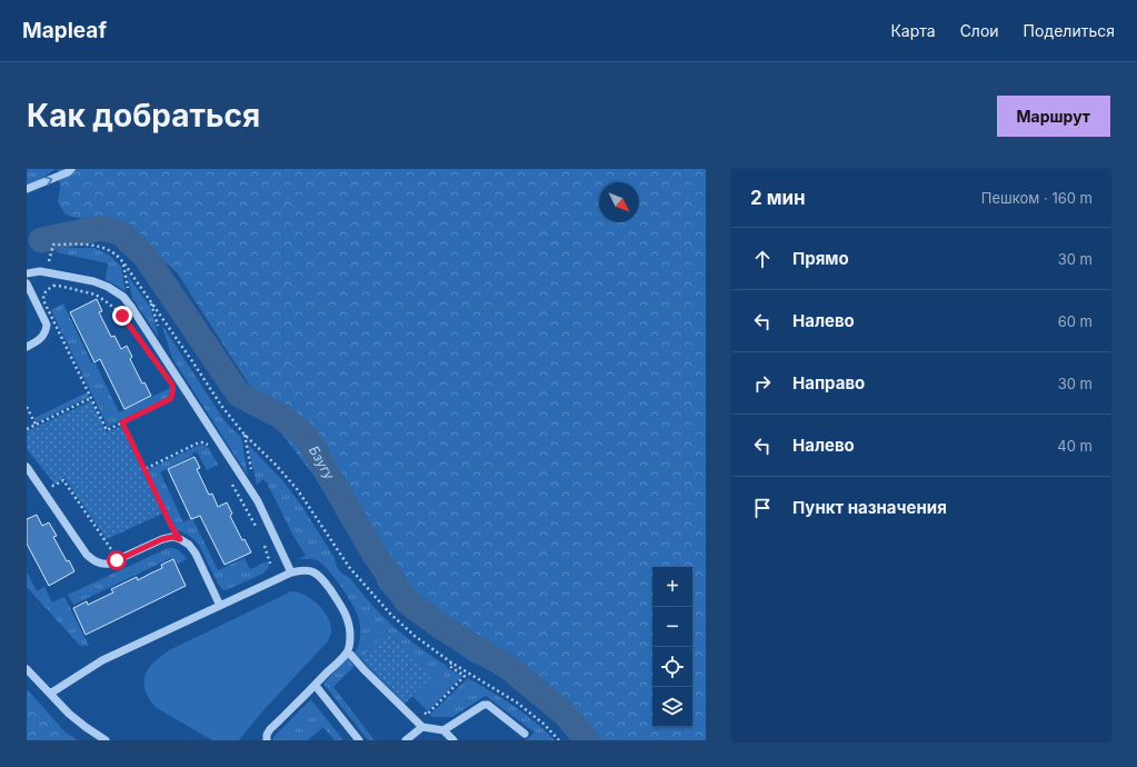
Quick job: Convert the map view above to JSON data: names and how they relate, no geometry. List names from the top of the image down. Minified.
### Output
{"water":["Бзугу"],"north":"bottom right","page":{"header":"Mapleaf","nav":["Карта","Слои","Поделиться"],"buttons":"Маршрут","title":"Как добраться","heading":["2 мин","Пешком · 160 m"],"list":[["Прямо","30 m"],["Налево","60 m"],["Направо","30 m"],["Налево","40 m"],"Пункт назначения"],"map_buttons":["+","−"]}}
